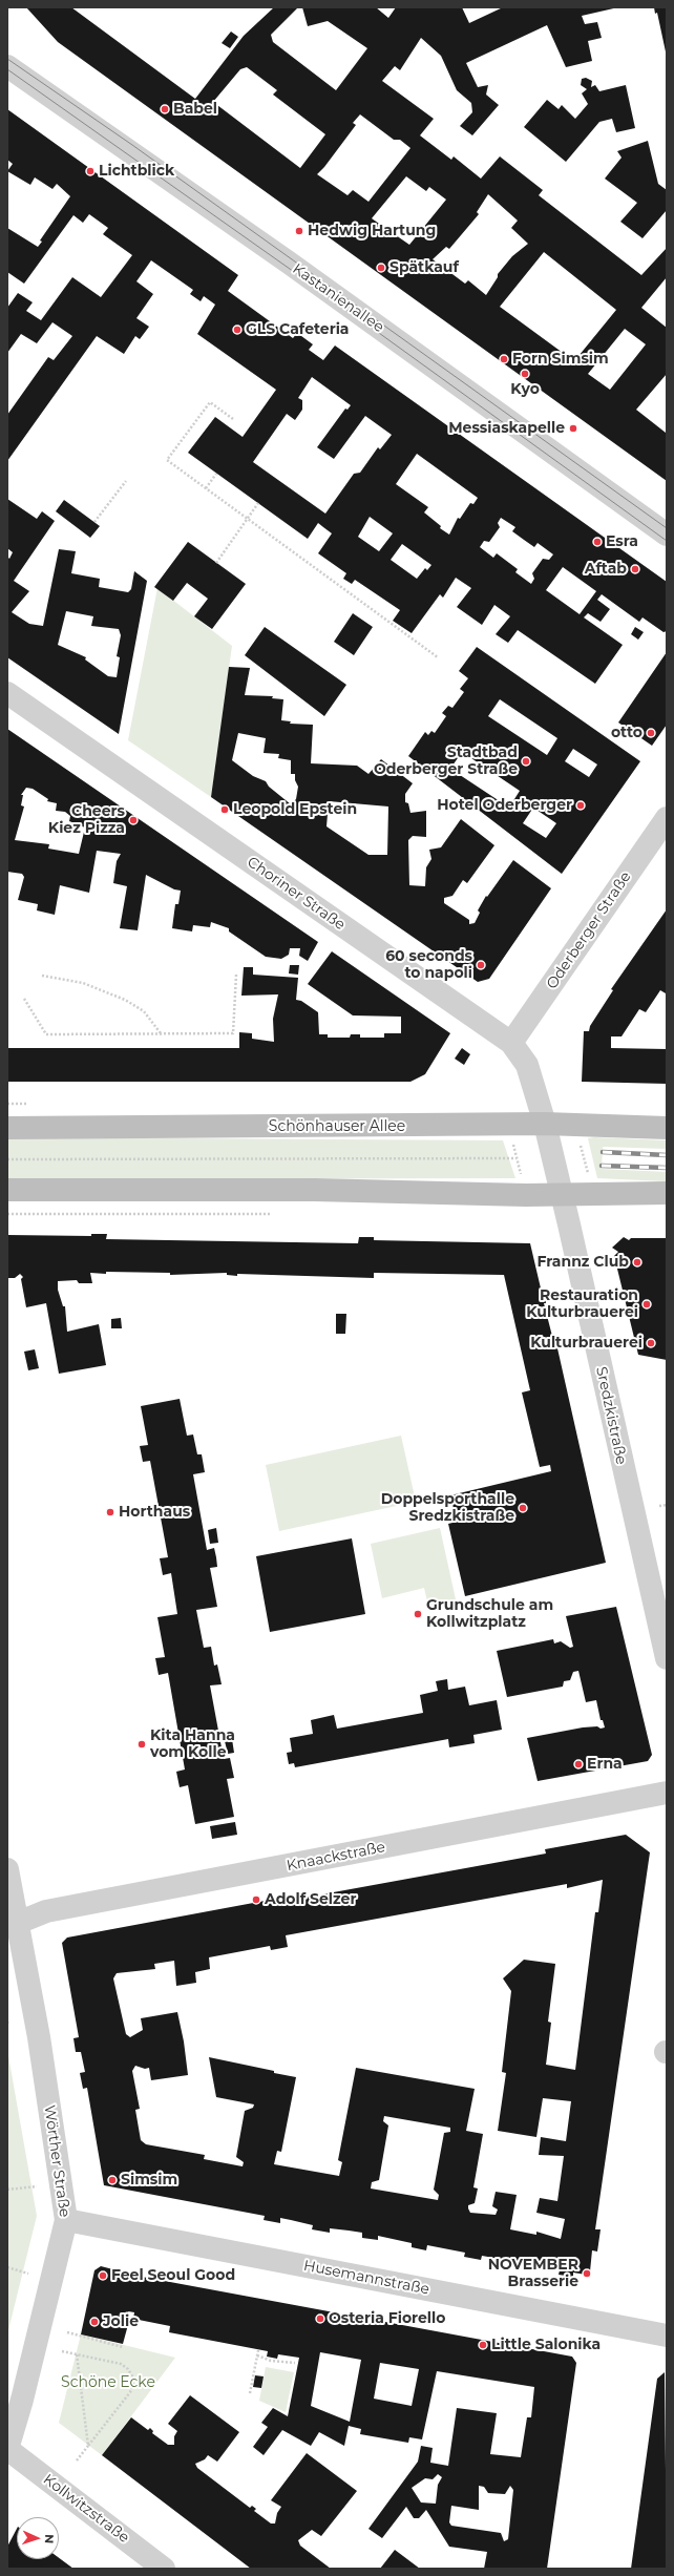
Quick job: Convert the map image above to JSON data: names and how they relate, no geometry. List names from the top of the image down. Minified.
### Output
{"streets":{"main road":["Schönhauser Allee"],"street":["Kastanienallee","Choriner Straße","Oderberger Straße","Sredzkistraße","Knaackstraße","Wörther Straße","Husemannstraße","Kollwitzstraße"]},"crossings":[["Choriner Straße","Oderberger Straße"],["Choriner Straße","Schönhauser Allee"],["Choriner Straße","Sredzkistraße"],["Schönhauser Allee","Sredzkistraße"],["Knaackstraße","Wörther Straße"],["Wörther Straße","Husemannstraße"],["Wörther Straße","Kollwitzstraße"]],"parks":["Schöne Ecke"],"places":["Babel","Lichtblick","Hedwig Hartung","Spätkauf","GLS Cafeteria","Forn Simsim","Kyo","Messiaskapelle","Esra","Aftab","otto","Stadtbad Oderberger Straße","Hotel Oderberger","Leopold Epstein","Cheers Kiez Pizza","60 seconds to napoli","Frannz Club","Restauration Kulturbrauerei","Kulturbrauerei","Doppelsporthalle Sredzkistraße","Horthaus","Grundschule am Kollwitzplatz","Kita Hanna vom Kolle","Erna","Adolf Selzer","Simsim","NOVEMBER Brasserie","Feel Seoul Good","Osteria Fiorello","Jolie","Little Salonika"],"north":"right"}
